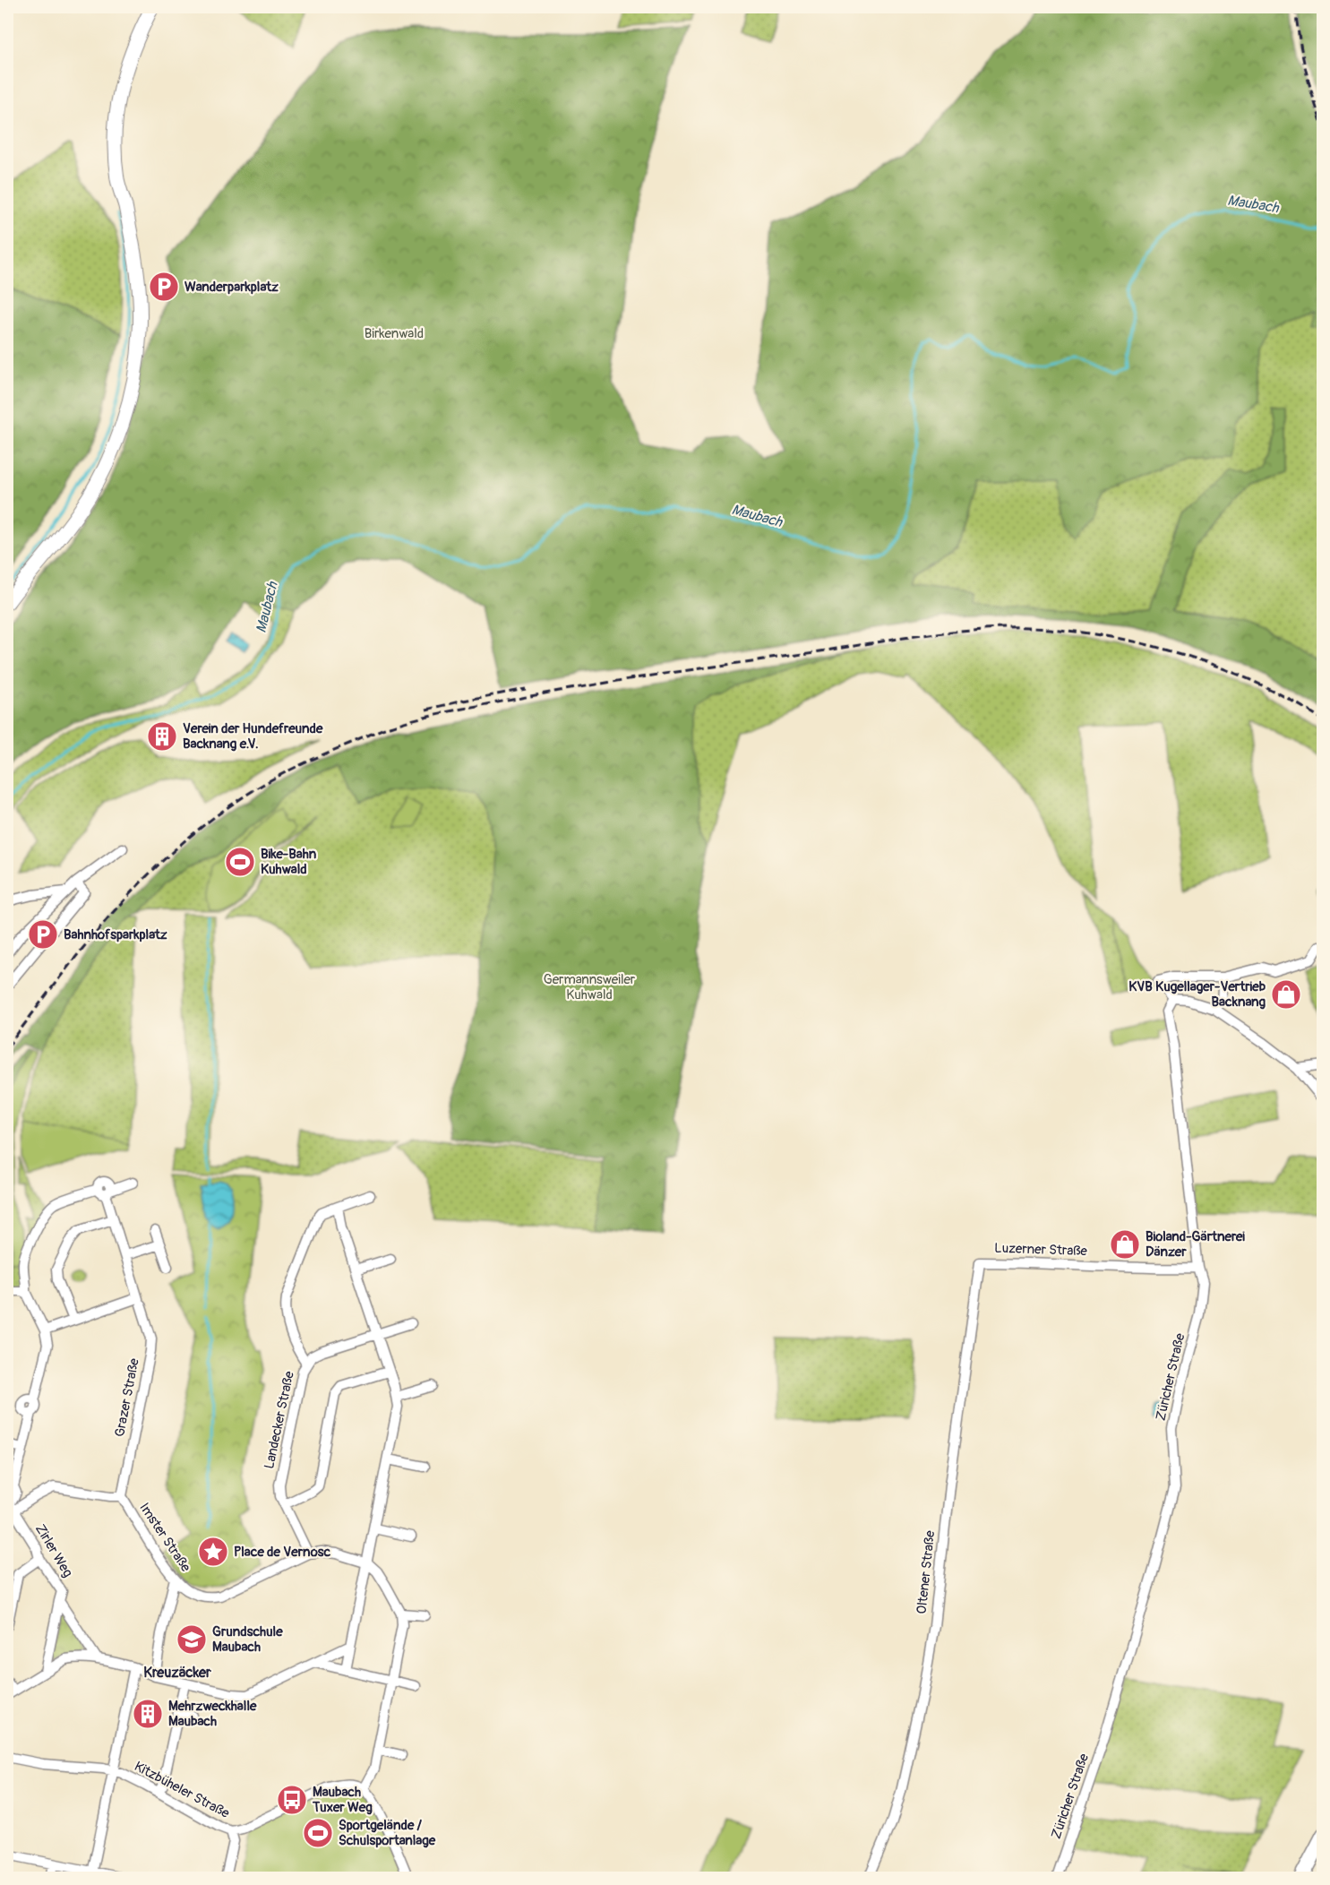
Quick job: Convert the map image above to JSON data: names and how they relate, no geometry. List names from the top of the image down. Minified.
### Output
{"streets":{"street":["Luzerner Straße","Züricher Straße","Grazer Straße","Landecker Straße","Imster Straße","Zirler Weg","Oltener Straße","Kitzbüheler Straße"]},"crossings":[["Luzerner Straße","Züricher Straße"],["Luzerner Straße","Oltener Straße"],["Grazer Straße","Imster Straße"],["Landecker Straße","Imster Straße"],["Imster Straße","Zirler Weg"]],"districts":["Kreuzäcker"],"water":["Maubach"],"parks":["Birkenwald","Germannsweiler Kuhwald"],"places":{"parking":["Wanderparkplatz","Bahnhofsparkplatz"],"building":["Verein der Hundefreunde Backnang e.V.","Mehrzweckhalle Maubach"],"sports":["Bike-Bahn Kuhwald","Sportgelände / Schulsportanlage"],"shop":["KVB Kugellager-Vertrieb Backnang","Bioland-Gärtnerei Dänzer"],"place":["Place de Vernosc"],"school or university":["Grundschule Maubach"],"bus stop":["Maubach Tuxer Weg"]}}
